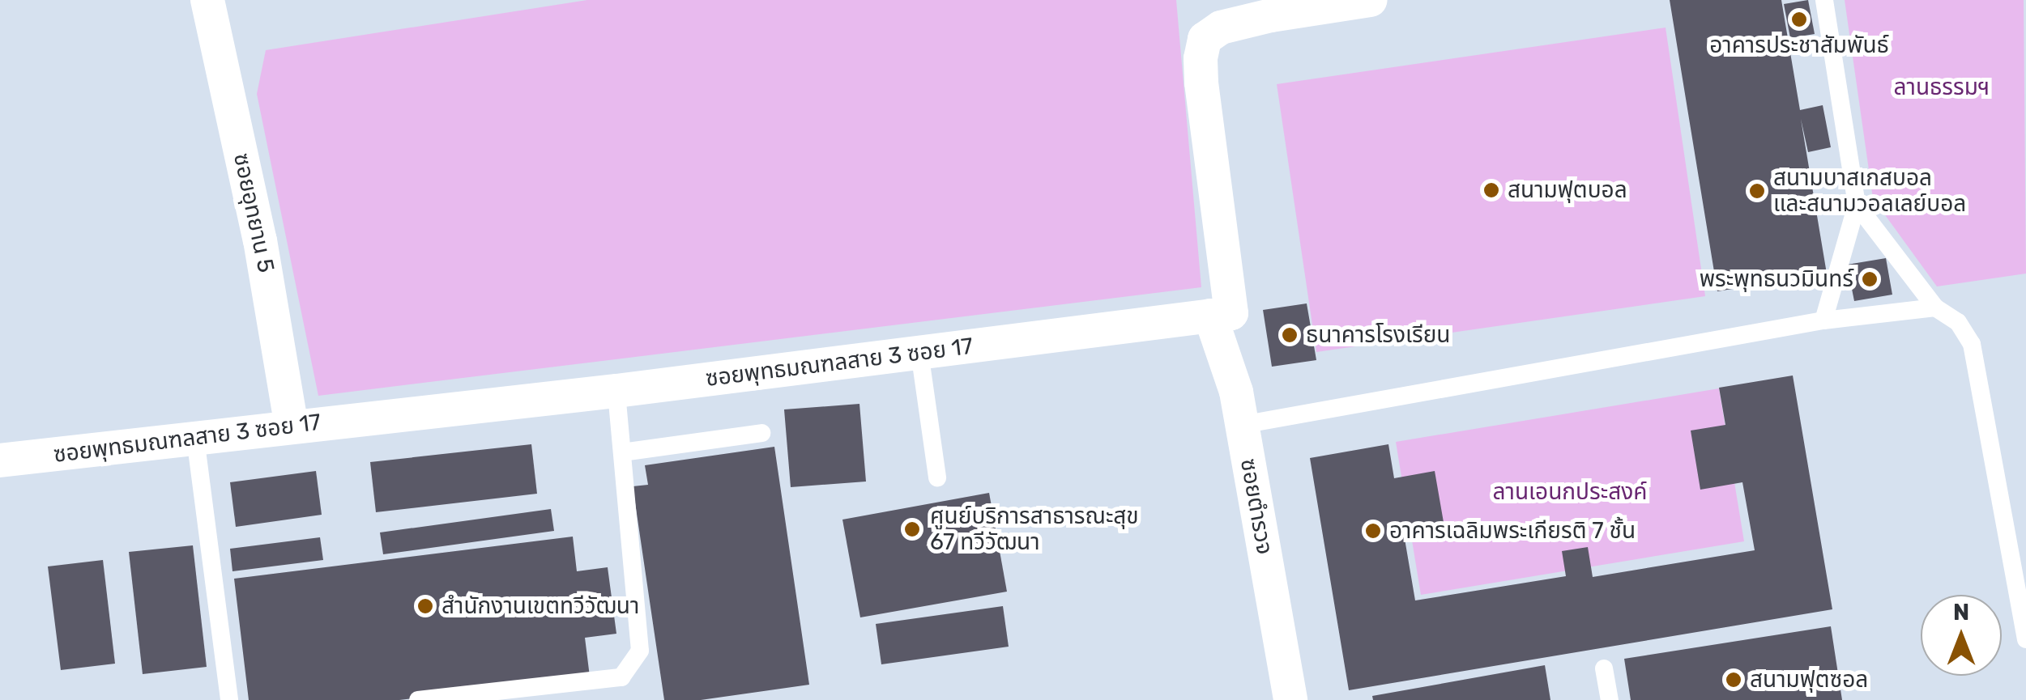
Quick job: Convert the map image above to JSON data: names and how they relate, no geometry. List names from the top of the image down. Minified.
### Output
{"streets":{"street":["ซอยอุทยาน 5","ซอยพุทธมณฑลสาย 3 ซอย 17","ซอยตำรวจ"]},"crossings":[["ซอยอุทยาน 5","ซอยพุทธมณฑลสาย 3 ซอย 17"],["ซอยพุทธมณฑลสาย 3 ซอย 17","ซอยตำรวจ"]],"parks":["ลานธรรมฯ","ลานเอนกประสงค์"],"places":["อาคารประชาสัมพันธ์","สนามฟุตบอล","สนามบาสเกสบอล และสนามวอลเลย์บอล","พระพุทธนวมินทร์","ธนาคารโรงเรียน","ศูนย์บริการสาธารณะสุข 67 ทวีวัฒนา","อาคารเฉลิมพระเกียรติ 7 ชั้น","สำนักงานเขตทวีวัฒนา","สนามฟุตซอล"],"north":"top"}
